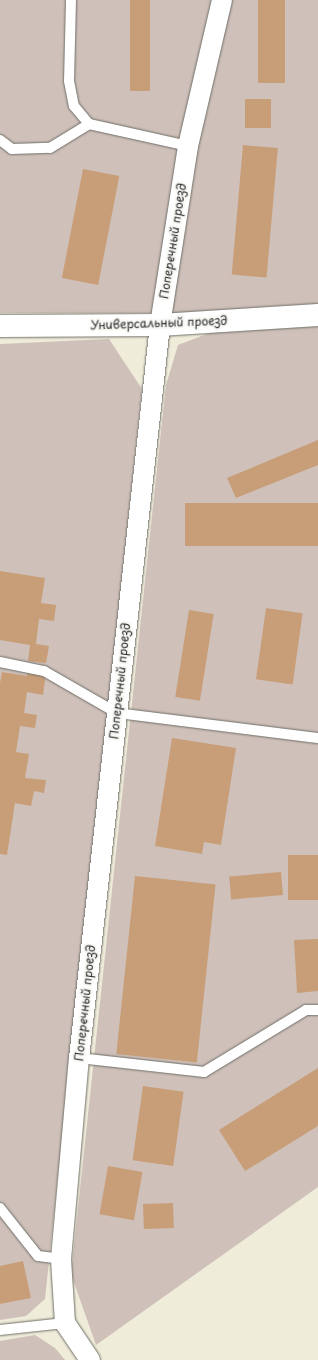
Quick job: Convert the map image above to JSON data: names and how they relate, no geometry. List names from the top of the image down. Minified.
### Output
{"streets":{"street":["Поперечный проезд","Универсальный проезд"]},"crossings":[["Поперечный проезд","Универсальный проезд"]]}
